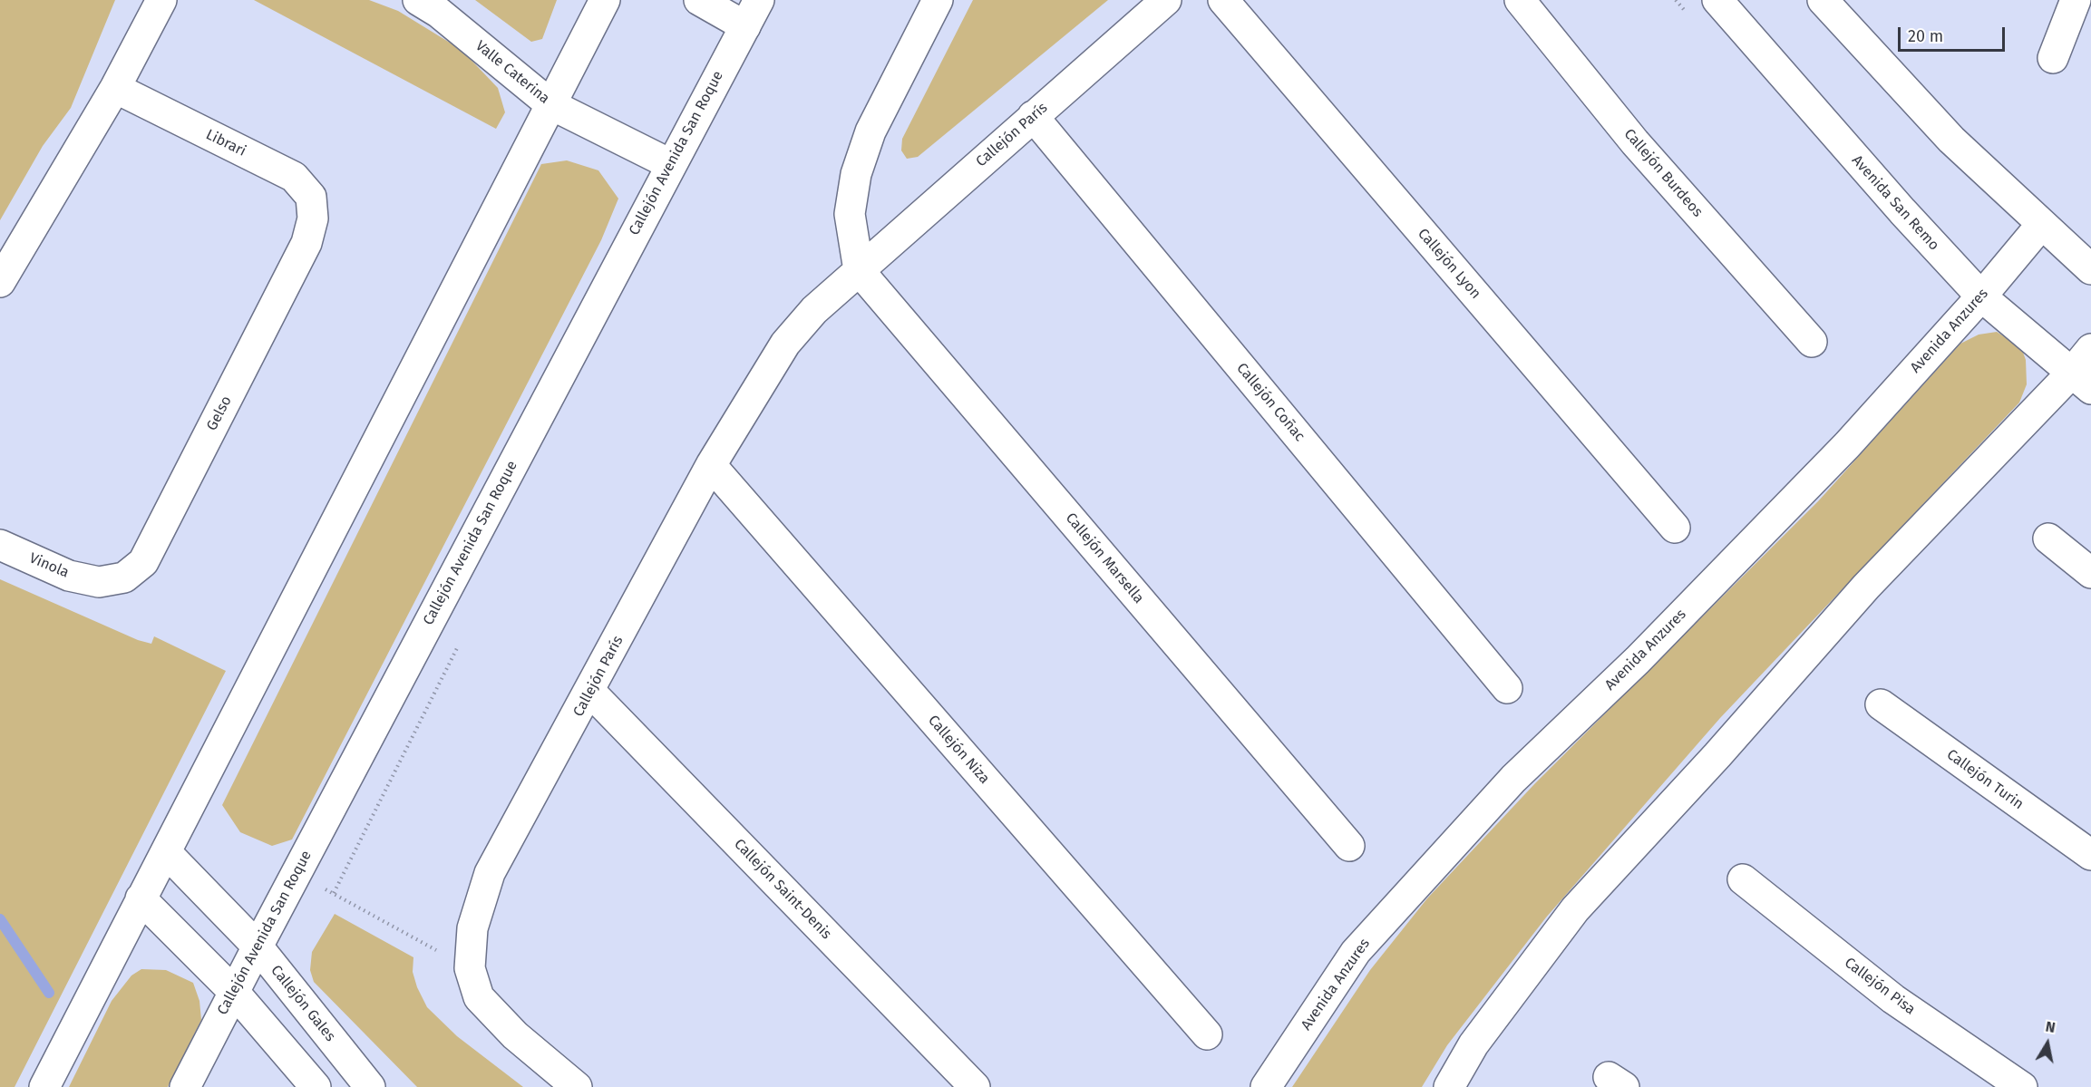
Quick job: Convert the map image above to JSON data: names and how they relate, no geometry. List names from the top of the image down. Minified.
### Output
{"streets":{"street":["Valle Caterina","Callejón París","Librari","Callejón Avenida San Roque","Callejón Burdeos","Avenida San Remo","Callejón Lyon","Avenida Anzures","Callejón Coñac","Gelso","Callejón Marsella","Vinola","Callejón Niza","Callejón Turin","Callejón Saint-Denis","Callejón Pisa","Callejón Gales"]},"crossings":[["Valle Caterina","Callejón Avenida San Roque"],["Callejón París","Callejón Coñac"],["Callejón París","Callejón Marsella"],["Callejón París","Callejón Niza"],["Callejón París","Callejón Saint-Denis"],["Librari","Gelso"],["Callejón Avenida San Roque","Callejón Gales"],["Avenida San Remo","Avenida Anzures"],["Gelso","Vinola"]],"scale_bar":"20 m","north":"top"}
